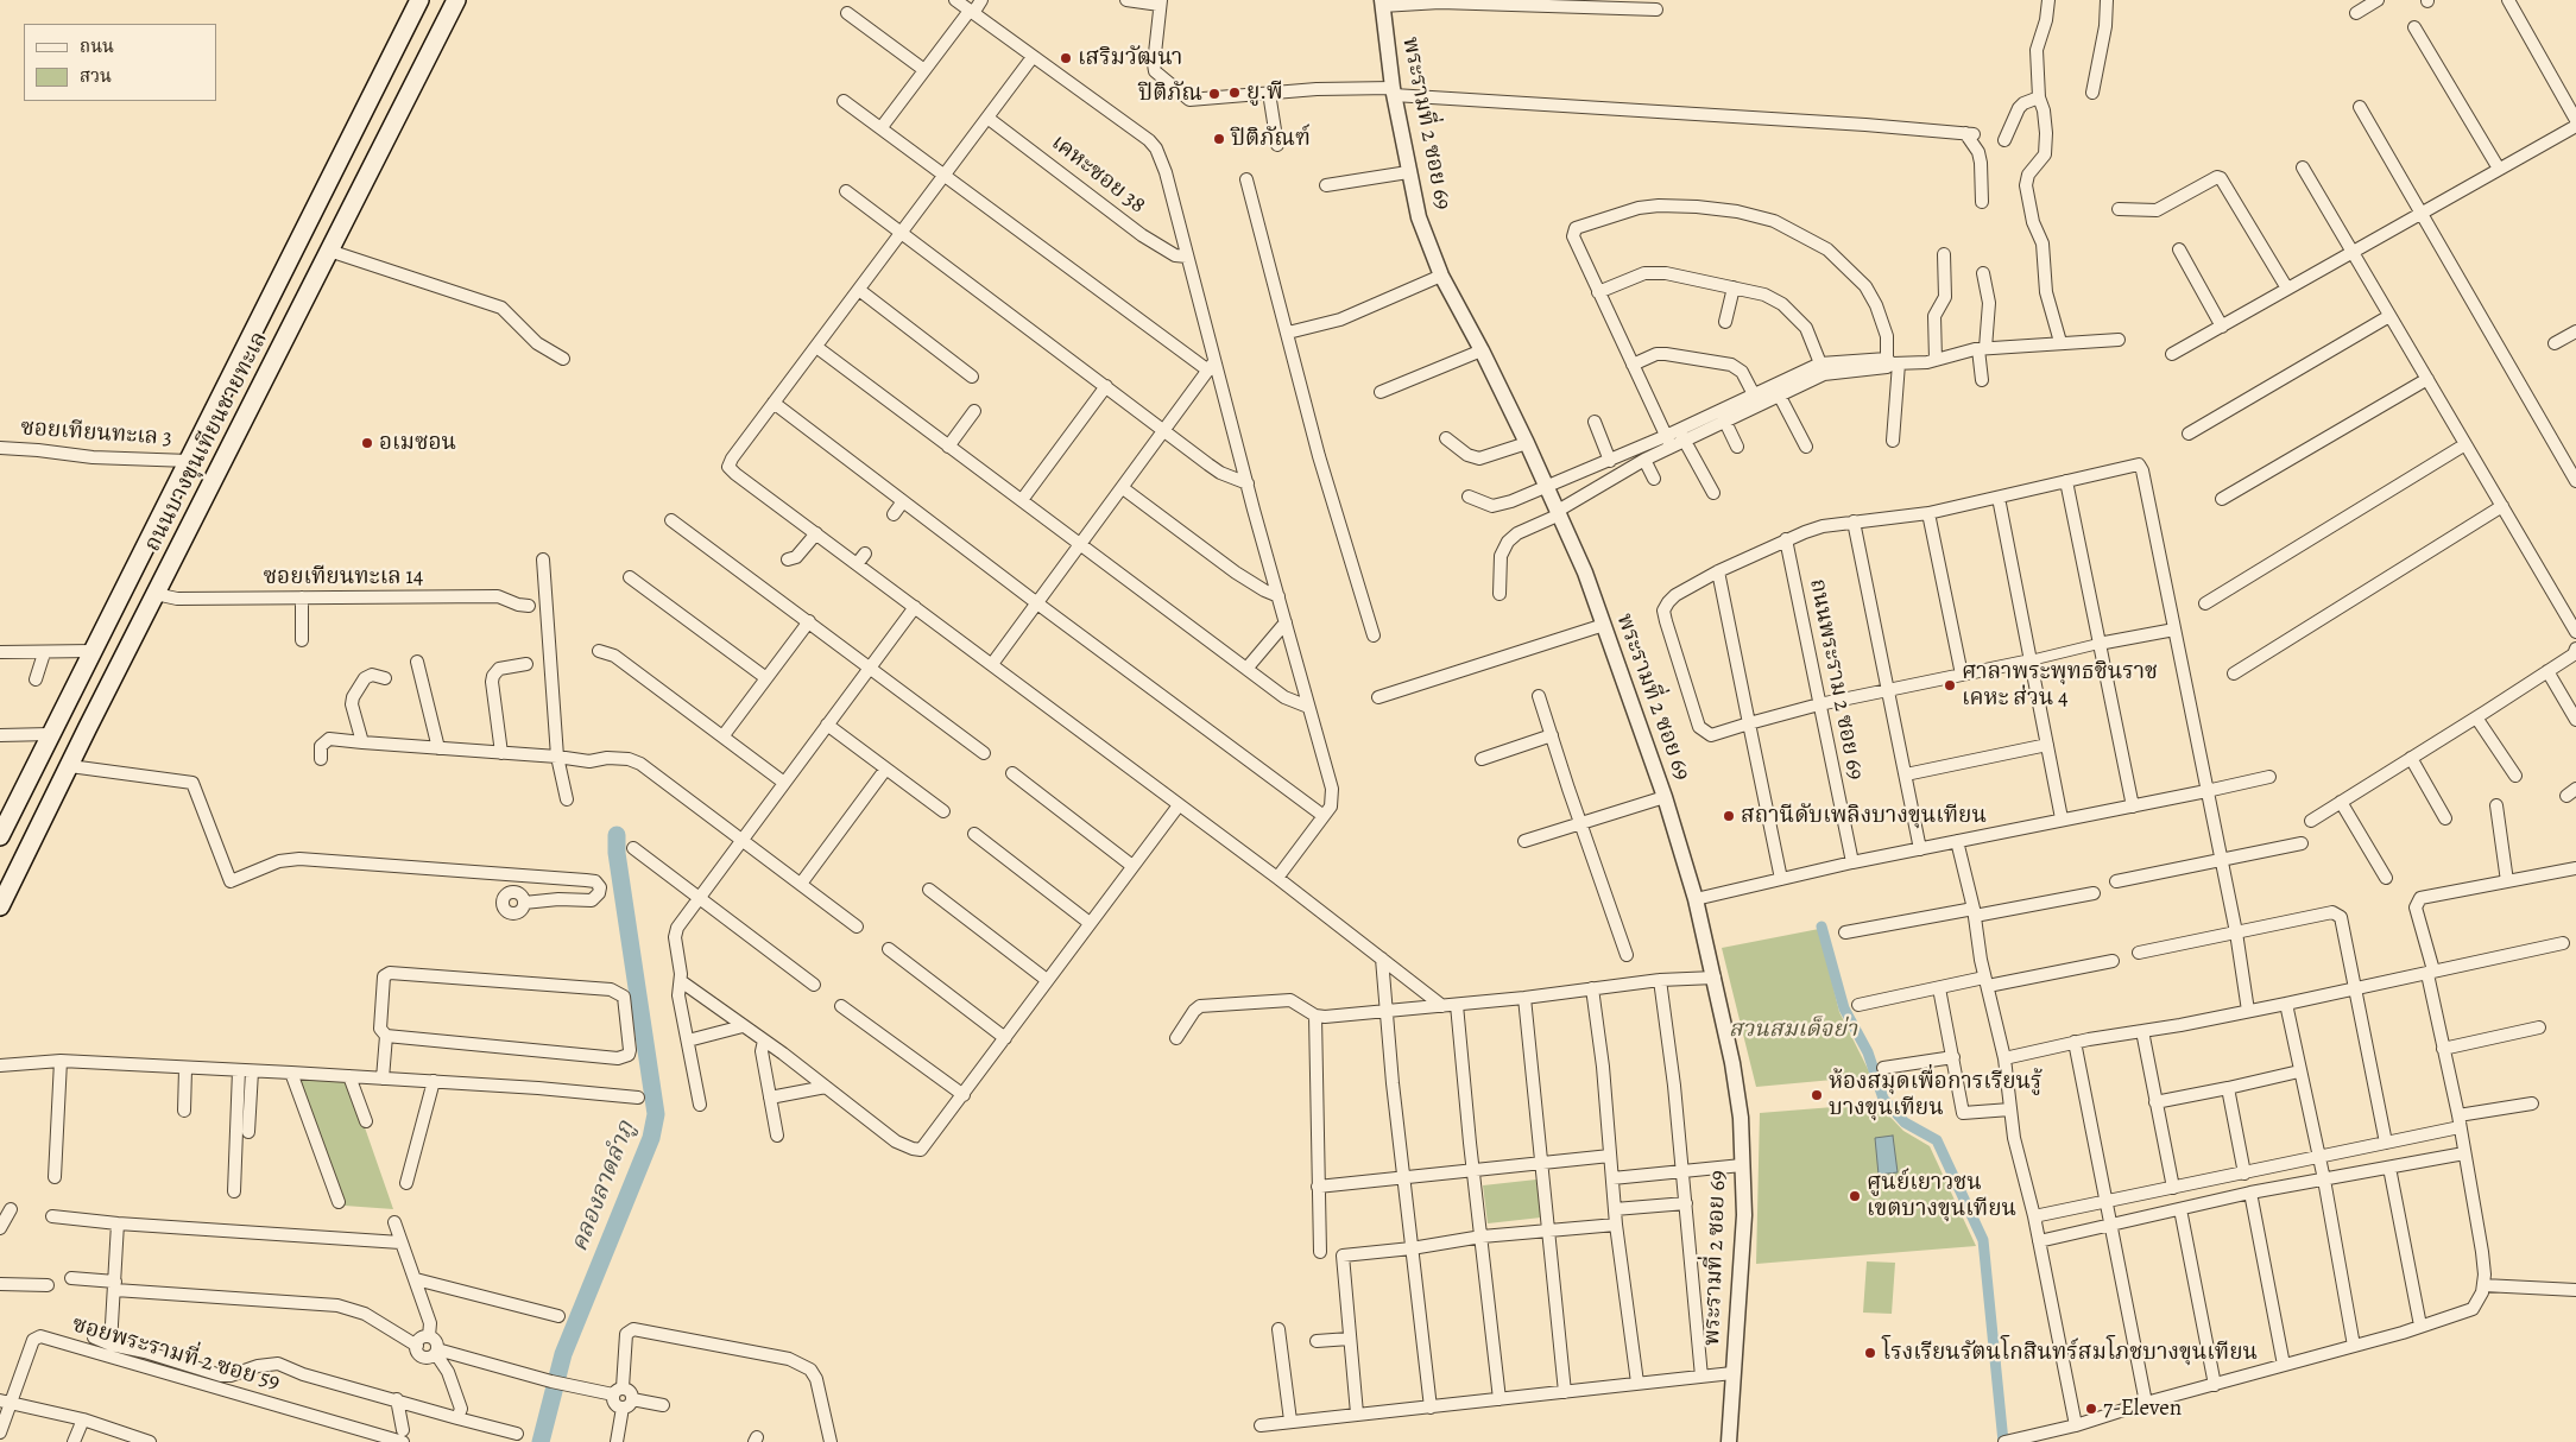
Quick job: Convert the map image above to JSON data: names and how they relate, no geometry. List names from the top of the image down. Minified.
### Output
{"streets":{"main road":["ถนนบางขุนเทียนชายทะเล"],"street":["พระรามที่ 2 ซอย 69","เคหะซอย 38","ซอยเทียนทะเล 3","ซอยเทียนทะเล 14","ถนนพระราม 2 ซอย 69","ซอยพระรามที่ 2 ซอย 59"]},"crossings":[["ซอยเทียนทะเล 3","ถนนบางขุนเทียนชายทะเล"],["ถนนบางขุนเทียนชายทะเล","ซอยเทียนทะเล 14"]],"water":["คลองลาดลำภู"],"parks":["สวนสมเด็จย่า"],"places":["เสริมวัฒนา","ยู.พี","ปิติภัณ","ปิติภัณฑ์","อเมซอน","ศาลาพระพุทธชินราช เคหะ ส่วน 4","สถานีดับเพลิงบางขุนเทียน","ห้องสมุดเพื่อการเรียนรู้ บางขุนเทียน","ศูนย์เยาวชน เขตบางขุนเทียน","โรงเรียนรัตนโกสินทร์สมโภชบางขุนเทียน","7-Eleven"],"legend":["ถนน","สวน"]}
